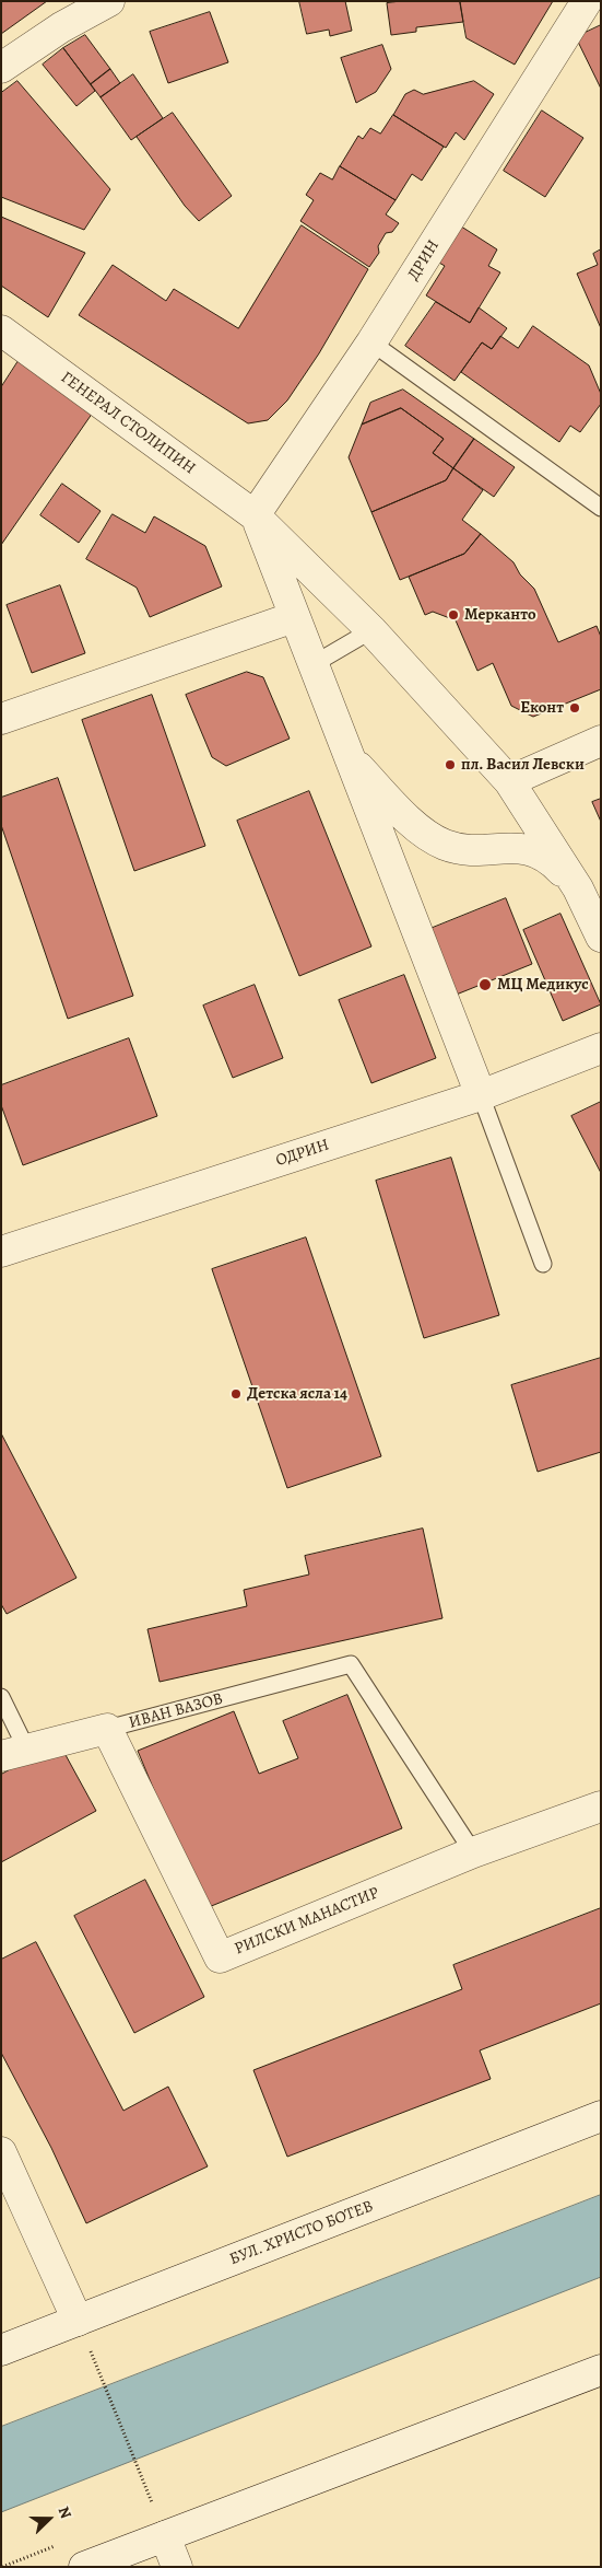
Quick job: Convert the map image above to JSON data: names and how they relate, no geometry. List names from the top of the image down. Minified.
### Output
{"streets":{"street":["ДРИН","ГЕНЕРАЛ СТОЛИПИН","ОДРИН","ИВАН ВАЗОВ","РИЛСКИ МАНАСТИР","БУЛ. ХРИСТО БОТЕВ"]},"crossings":[["ДРИН","ГЕНЕРАЛ СТОЛИПИН"],["ИВАН ВАЗОВ","РИЛСКИ МАНАСТИР"]],"places":["Мерканто","Еконт","пл. Васил Левски","МЦ Медикус","Детска ясла 14"],"north":"right"}
